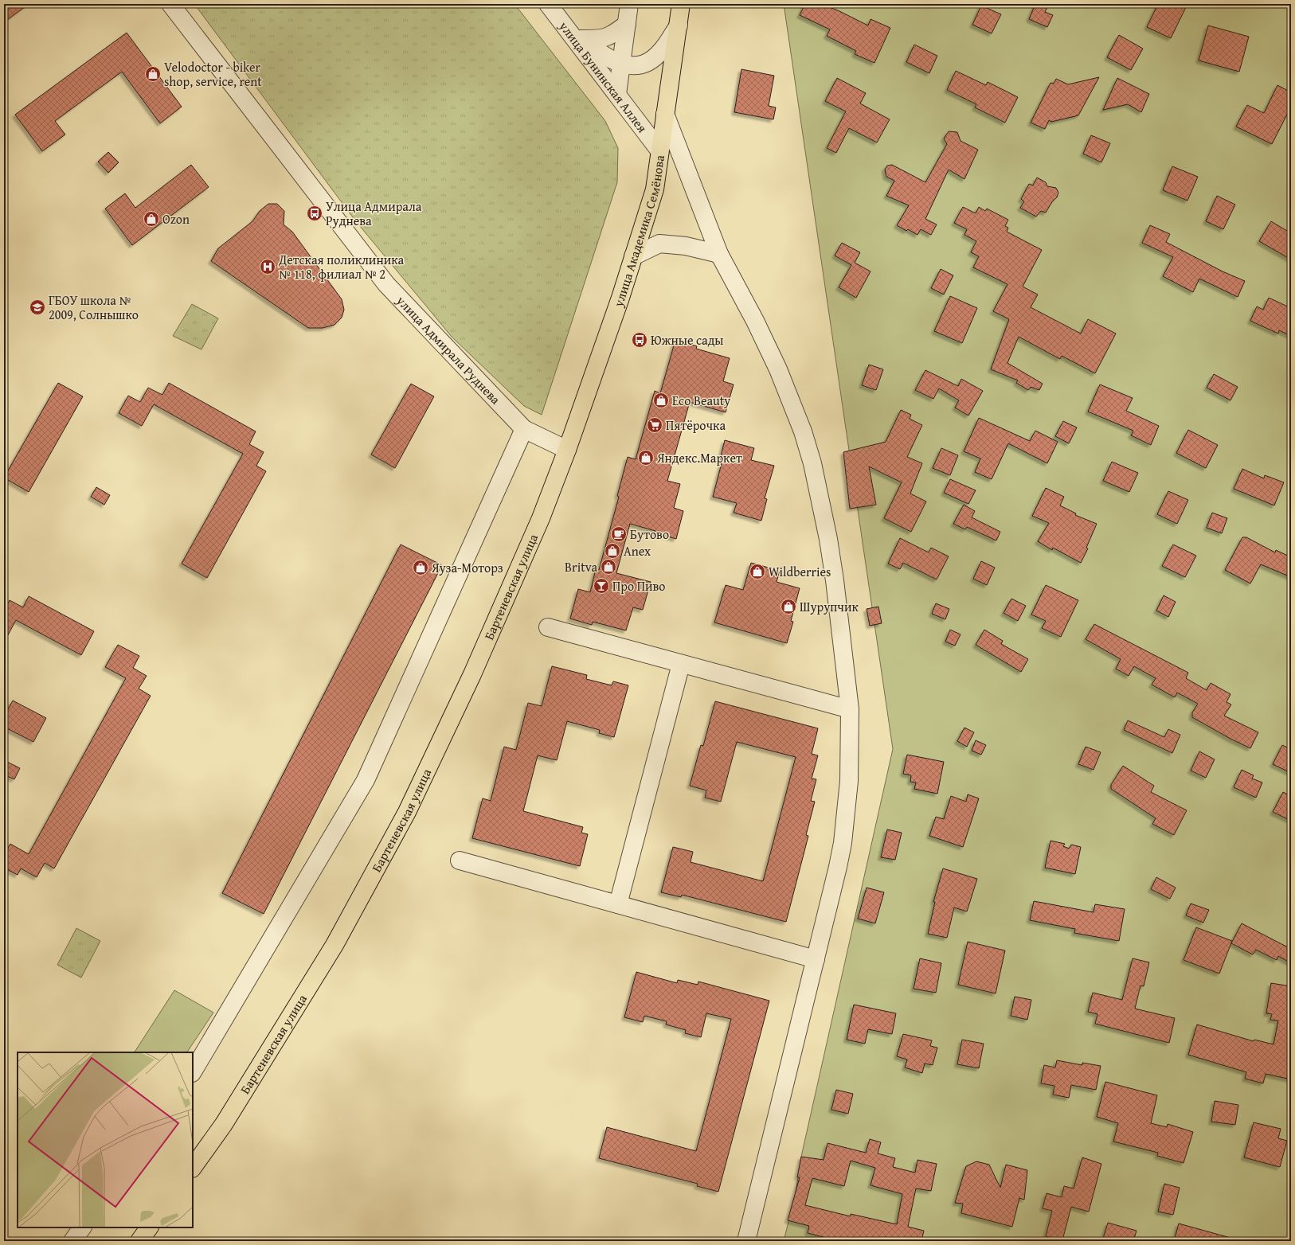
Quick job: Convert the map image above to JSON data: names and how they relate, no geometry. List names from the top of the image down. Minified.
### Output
{"streets":{"main road":["улица Академика Семёнова","Бартеневская улица"],"street":["улица Бунинская Аллея","улица Адмирала Руднева"]},"crossings":[["улица Бунинская Аллея","улица Академика Семёнова"],["улица Академика Семёнова","улица Адмирала Руднева"],["улица Академика Семёнова","Бартеневская улица"],["улица Адмирала Руднева","Бартеневская улица"]],"places":{"shop":["Velodoctor - biker shop, service, rent","Ozon","Eco Beauty","Яндекс.Маркет","Anex","Britva","Яуза-Моторз","Wildberries","Шурупчик"],"bus stop":["Улица Адмирала Руднева","Южные сады"],"hospital":["Детская поликлиника № 118, филиал № 2"],"school or university":["ГБОУ школа № 2009, Солнышко"],"supermarket":["Пятёрочка"],"cafe":["Бутово"],"bar":["Про Пиво"]}}
